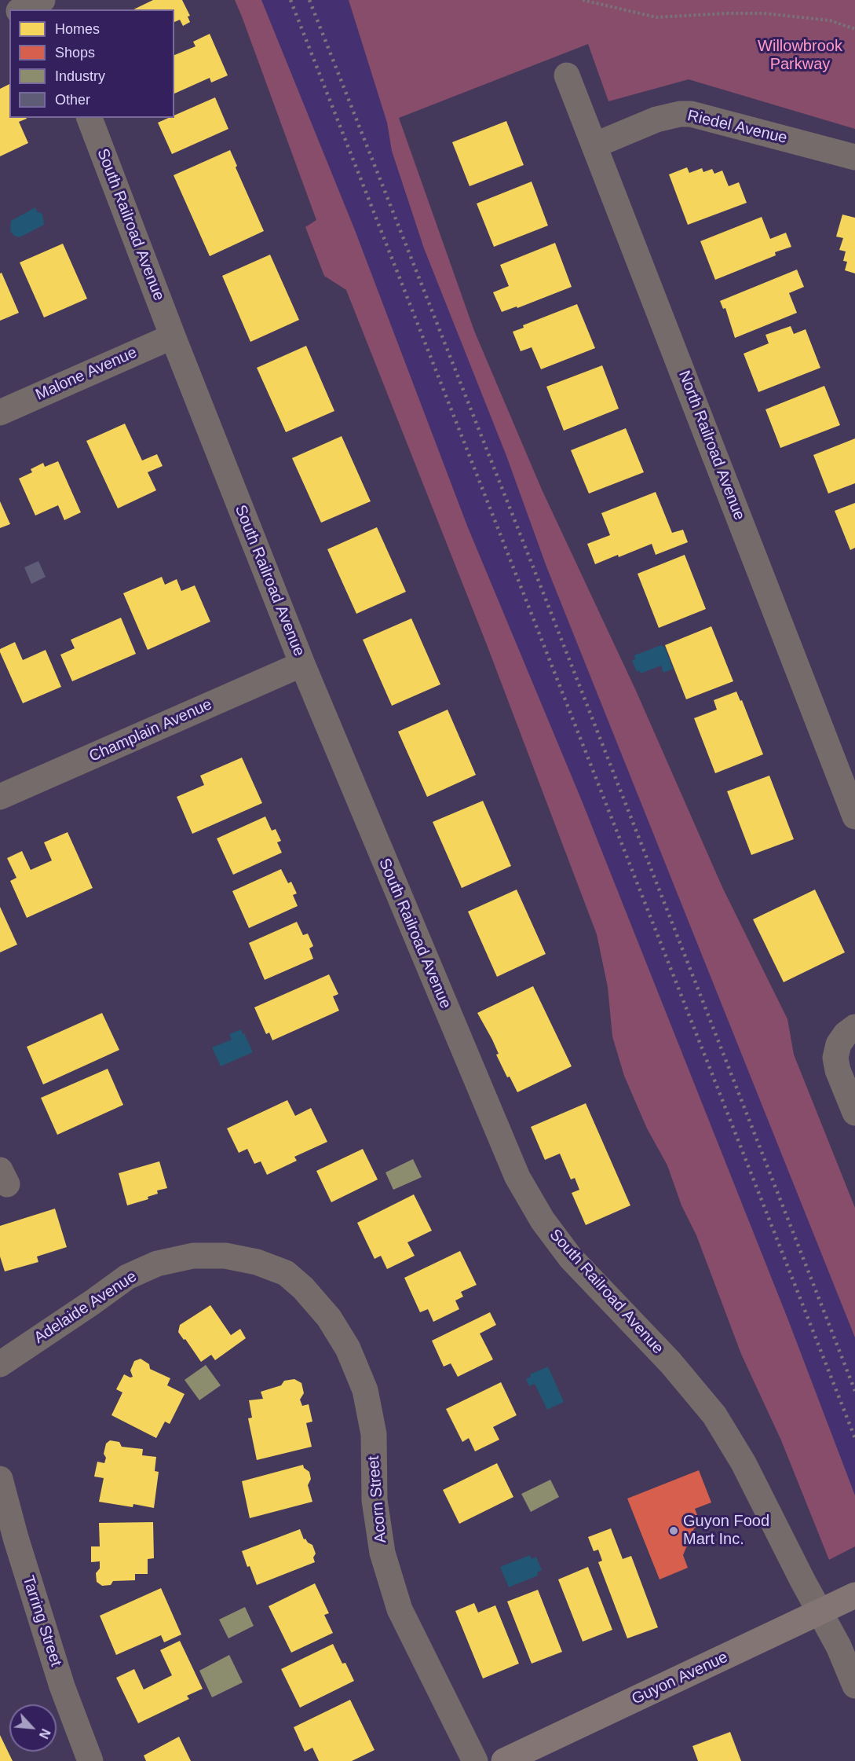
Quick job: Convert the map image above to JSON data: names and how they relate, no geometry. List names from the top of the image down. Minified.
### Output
{"streets":{"street":["Riedel Avenue","South Railroad Avenue","Malone Avenue","North Railroad Avenue","Champlain Avenue","Adelaide Avenue","Acorn Street","Tarring Street","Guyon Avenue"]},"crossings":[["Riedel Avenue","North Railroad Avenue"],["South Railroad Avenue","Malone Avenue"],["South Railroad Avenue","Champlain Avenue"],["South Railroad Avenue","Guyon Avenue"],["Adelaide Avenue","Acorn Street"]],"parks":["Willowbrook Parkway"],"places":["Guyon Food Mart Inc."],"legend":["Homes","Shops","Industry","Other"],"north":"bottom right"}
